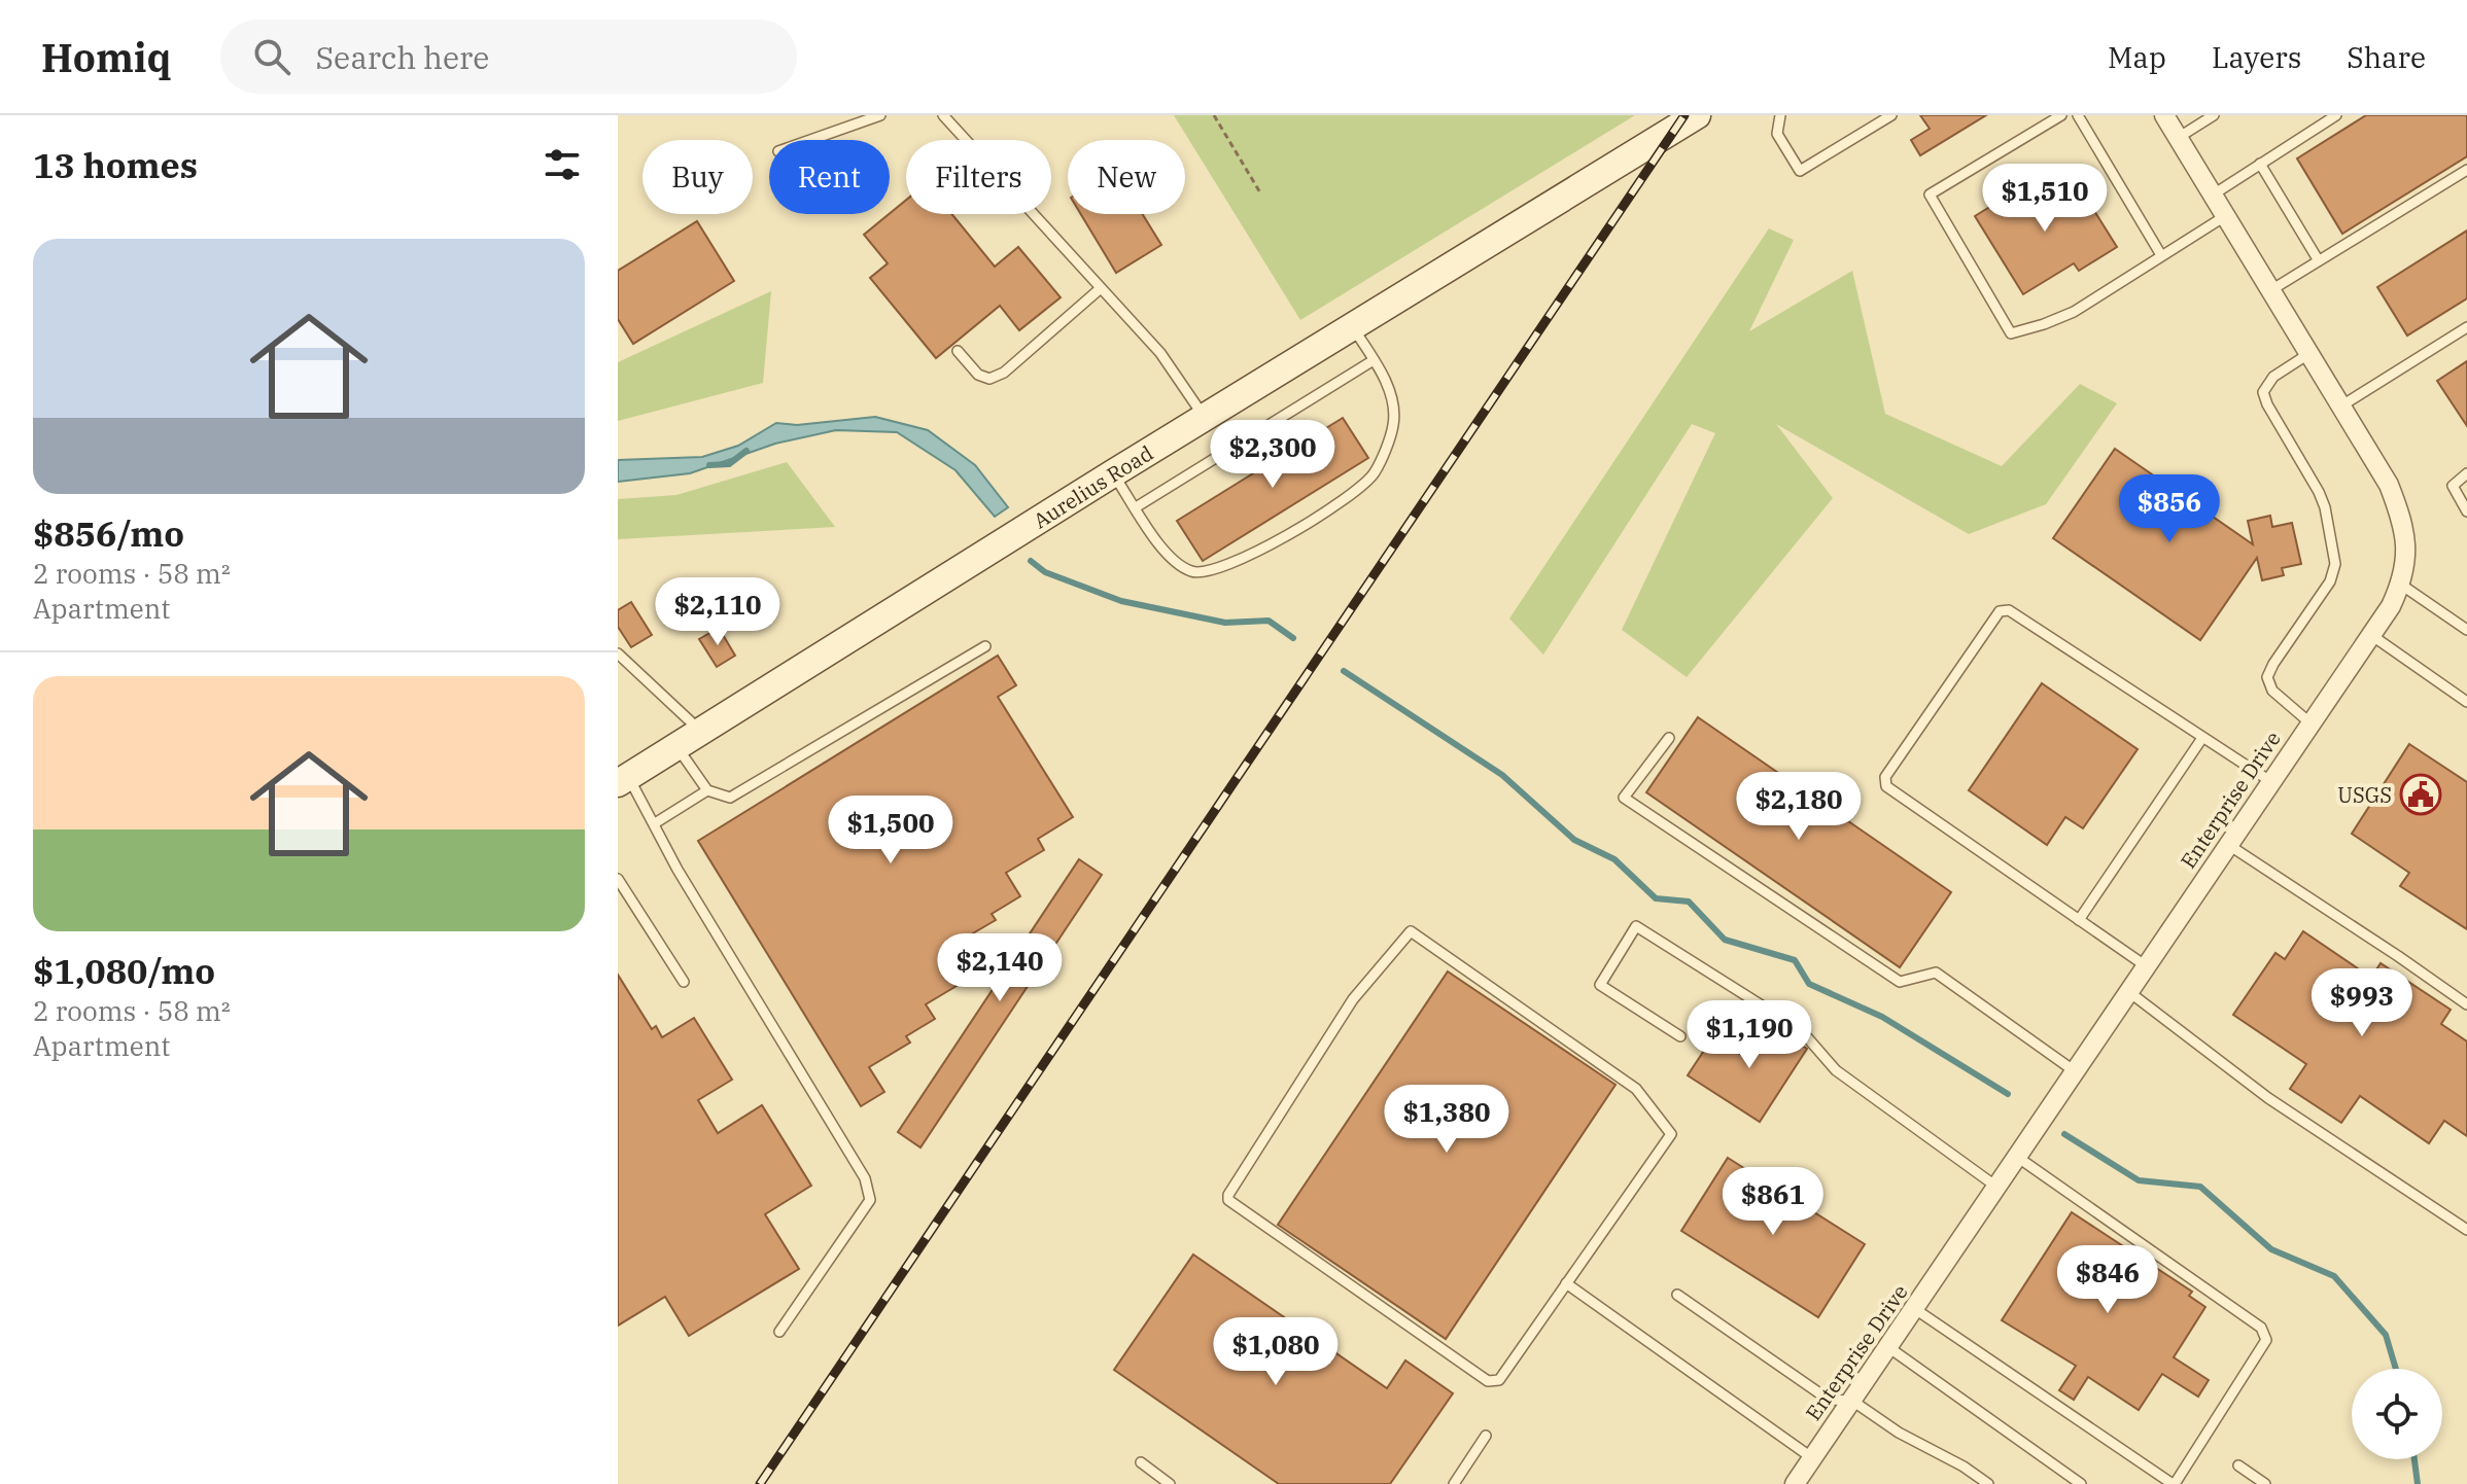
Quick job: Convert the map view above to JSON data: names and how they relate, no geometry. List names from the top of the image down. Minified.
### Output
{"streets":{"street":["Aurelius Road","Enterprise Drive"]},"places":{"public building":["USGS"]},"page":{"header":"Homiq","search":"Search here","nav":["Map","Layers","Share"],"heading":"13 homes","chip":["Buy","Rent","Filters","New"],"price":["$1,510","$2,300","$856","$2,110","$2,180","$1,500","$2,140","$993","$1,190","$1,380","$861","$846","$1,080"],"list":[{"name":"$856/mo","note":"2 rooms · 58 m² · Apartment"},{"name":"$1,080/mo","note":"2 rooms · 58 m² · Apartment"}]}}
